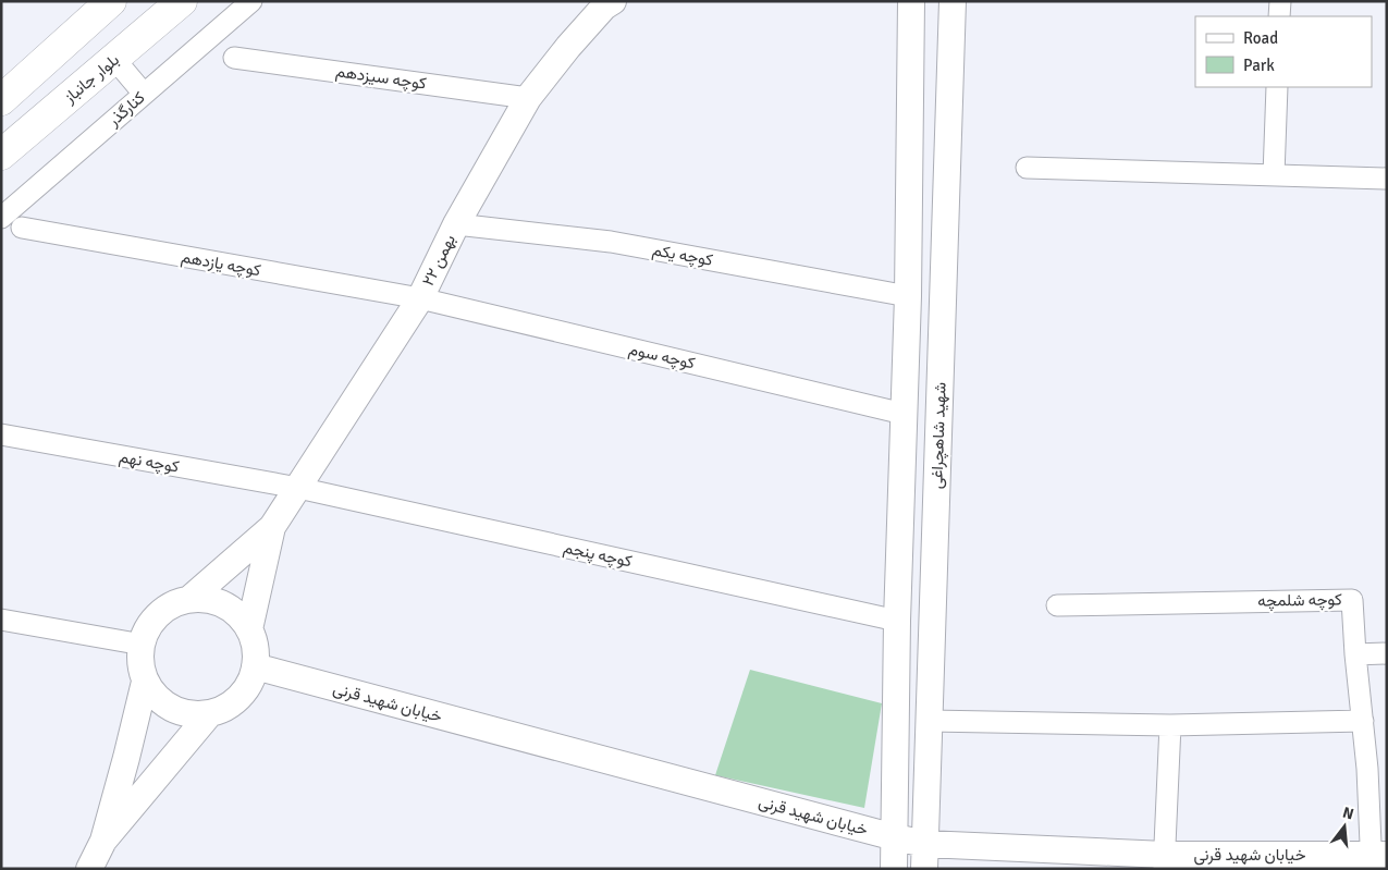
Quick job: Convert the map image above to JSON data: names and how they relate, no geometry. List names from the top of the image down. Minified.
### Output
{"streets":{"main road":["بلوار جانباز"],"street":["کوچه سیزدهم","کنارگذر","کوچه یکم","۲۲ بهمن","کوچه یازدهم","کوچه سوم","شهید شاهچراغی","کوچه نهم","کوچه پنجم","کوچه شلمچه","خیابان شهید قرنی"]},"crossings":[["کوچه سیزدهم","۲۲ بهمن"],["کوچه یکم","۲۲ بهمن"],["۲۲ بهمن","کوچه یازدهم"],["۲۲ بهمن","کوچه سوم"],["۲۲ بهمن","کوچه نهم"],["۲۲ بهمن","کوچه پنجم"],["کوچه یازدهم","کوچه سوم"],["شهید شاهچراغی","خیابان شهید قرنی"],["کوچه نهم","کوچه پنجم"],["کوچه شلمچه","خیابان شهید قرنی"]],"legend":["Road","Park"],"north":"top"}
